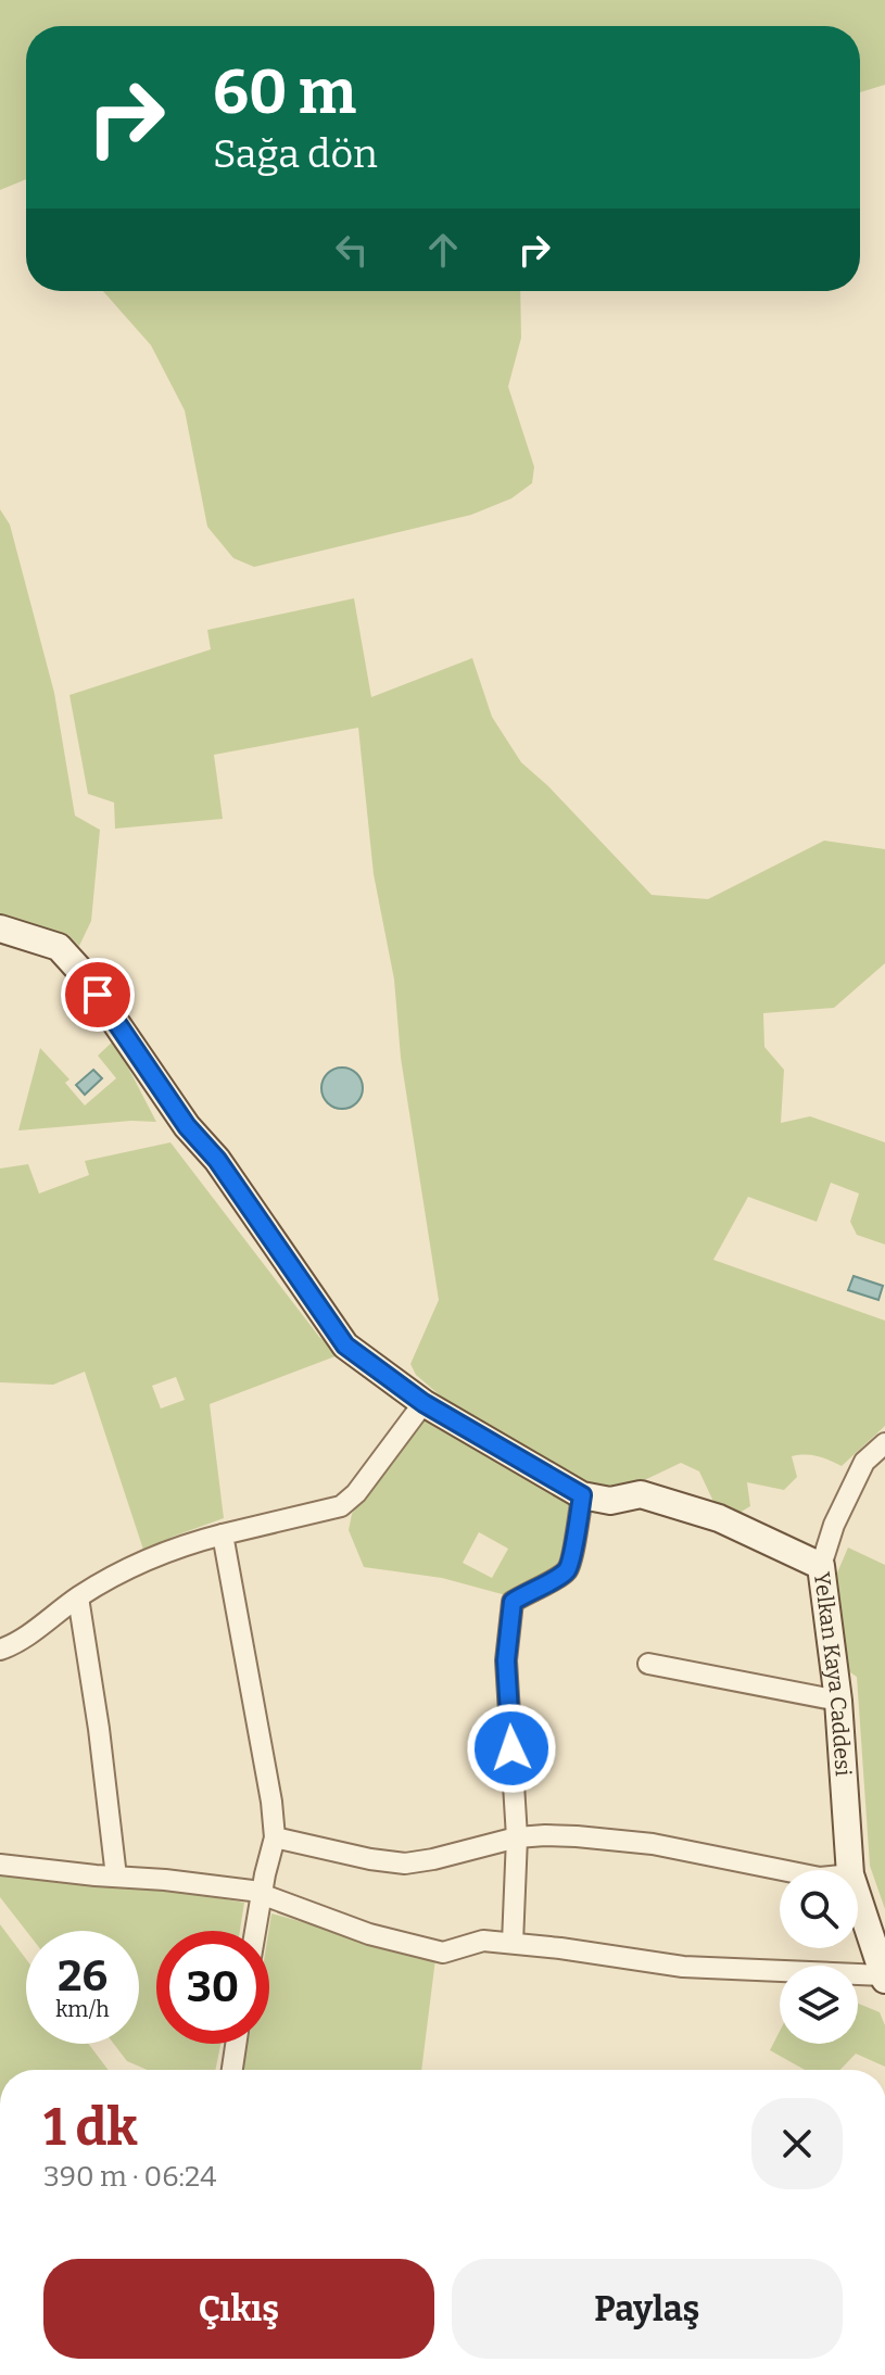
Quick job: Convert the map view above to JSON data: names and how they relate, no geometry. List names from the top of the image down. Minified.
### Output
{"streets":{"street":["Yelkan Kaya Caddesi"]},"page":{"turn":["60 m","Sağa dön"],"speed":"26 km/h","limit":"30","heading":["1 dk","390 m · 06:24"],"buttons":["Çıkış","Paylaş"]}}
